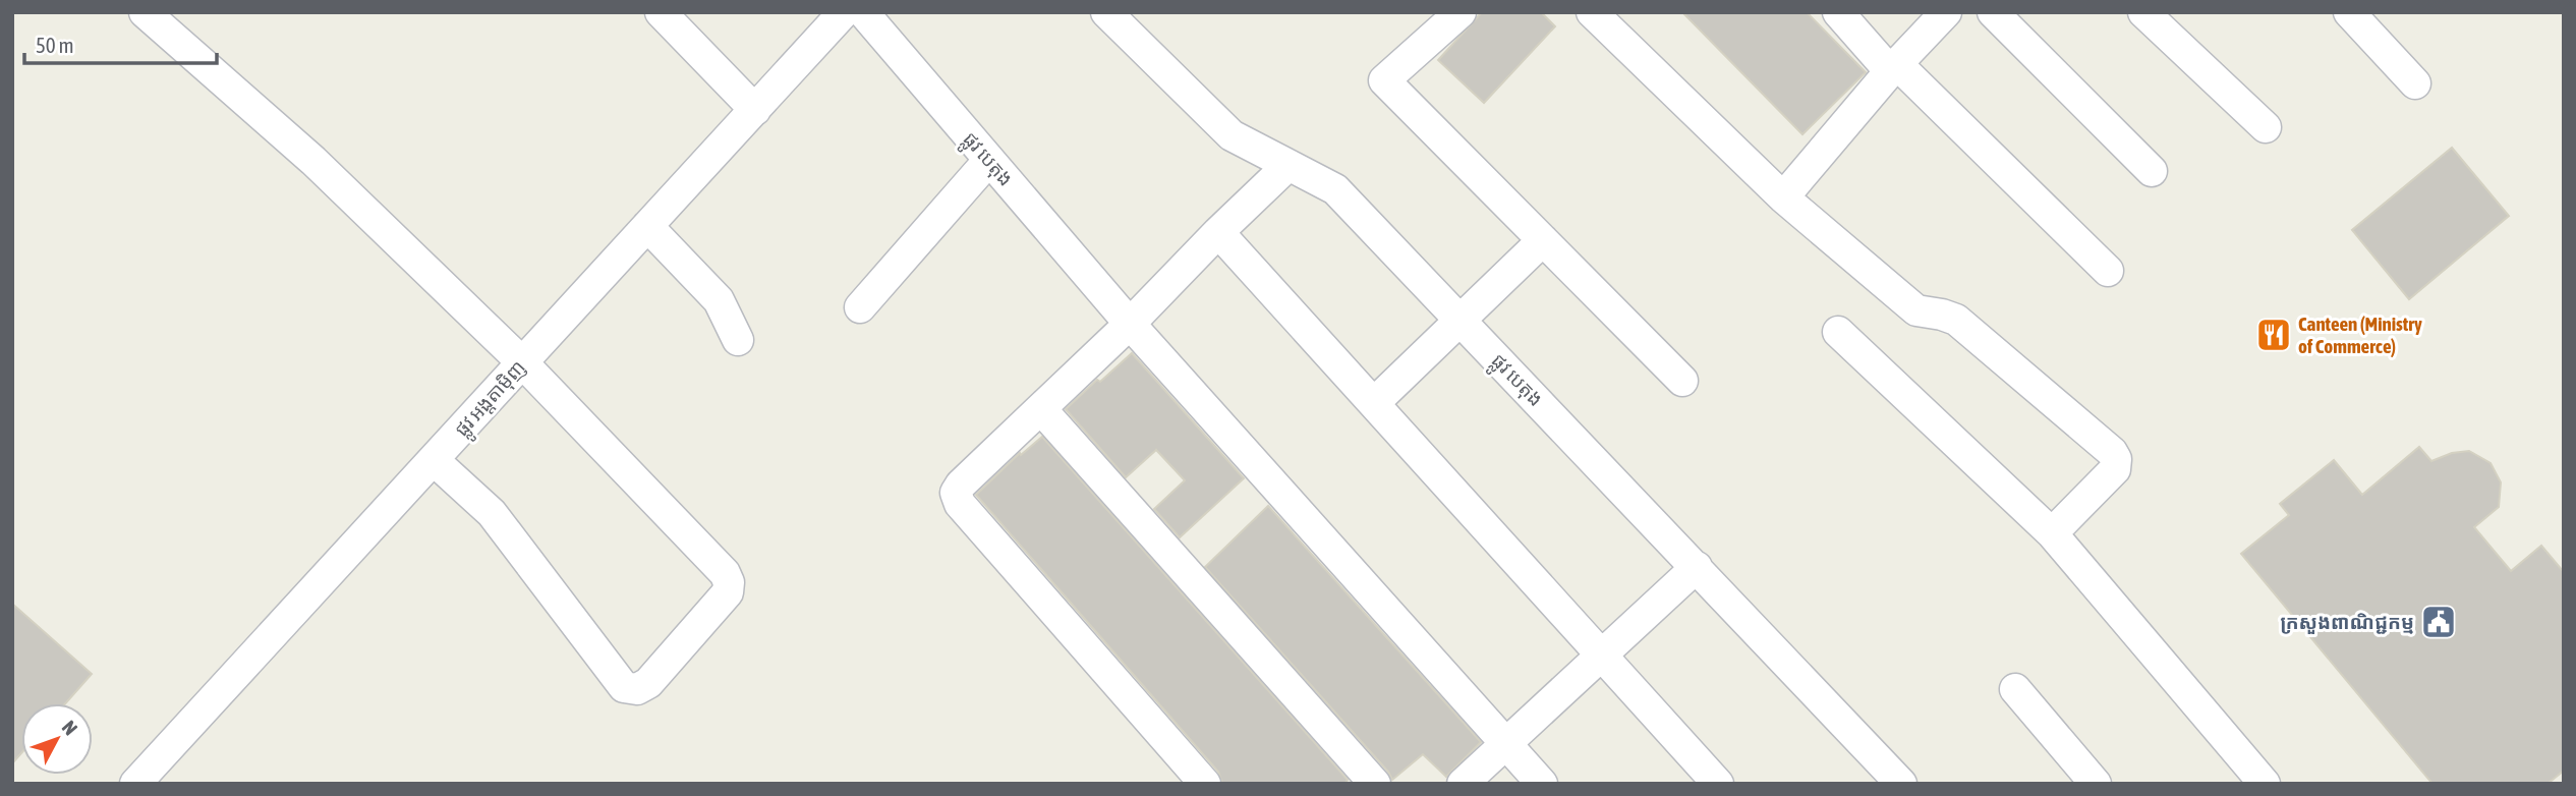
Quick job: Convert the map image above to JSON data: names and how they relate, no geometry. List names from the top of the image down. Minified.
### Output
{"streets":{"street":["ផ្លូវ បេតុង","ផ្លូវ អង្តតាម៉ិញ"]},"places":{"restaurant":["Canteen (Ministry of Commerce)"],"public building":["ក្រសួងពាណិជ្ជកម្ម"]},"scale_bar":"50 m","north":"top right"}
